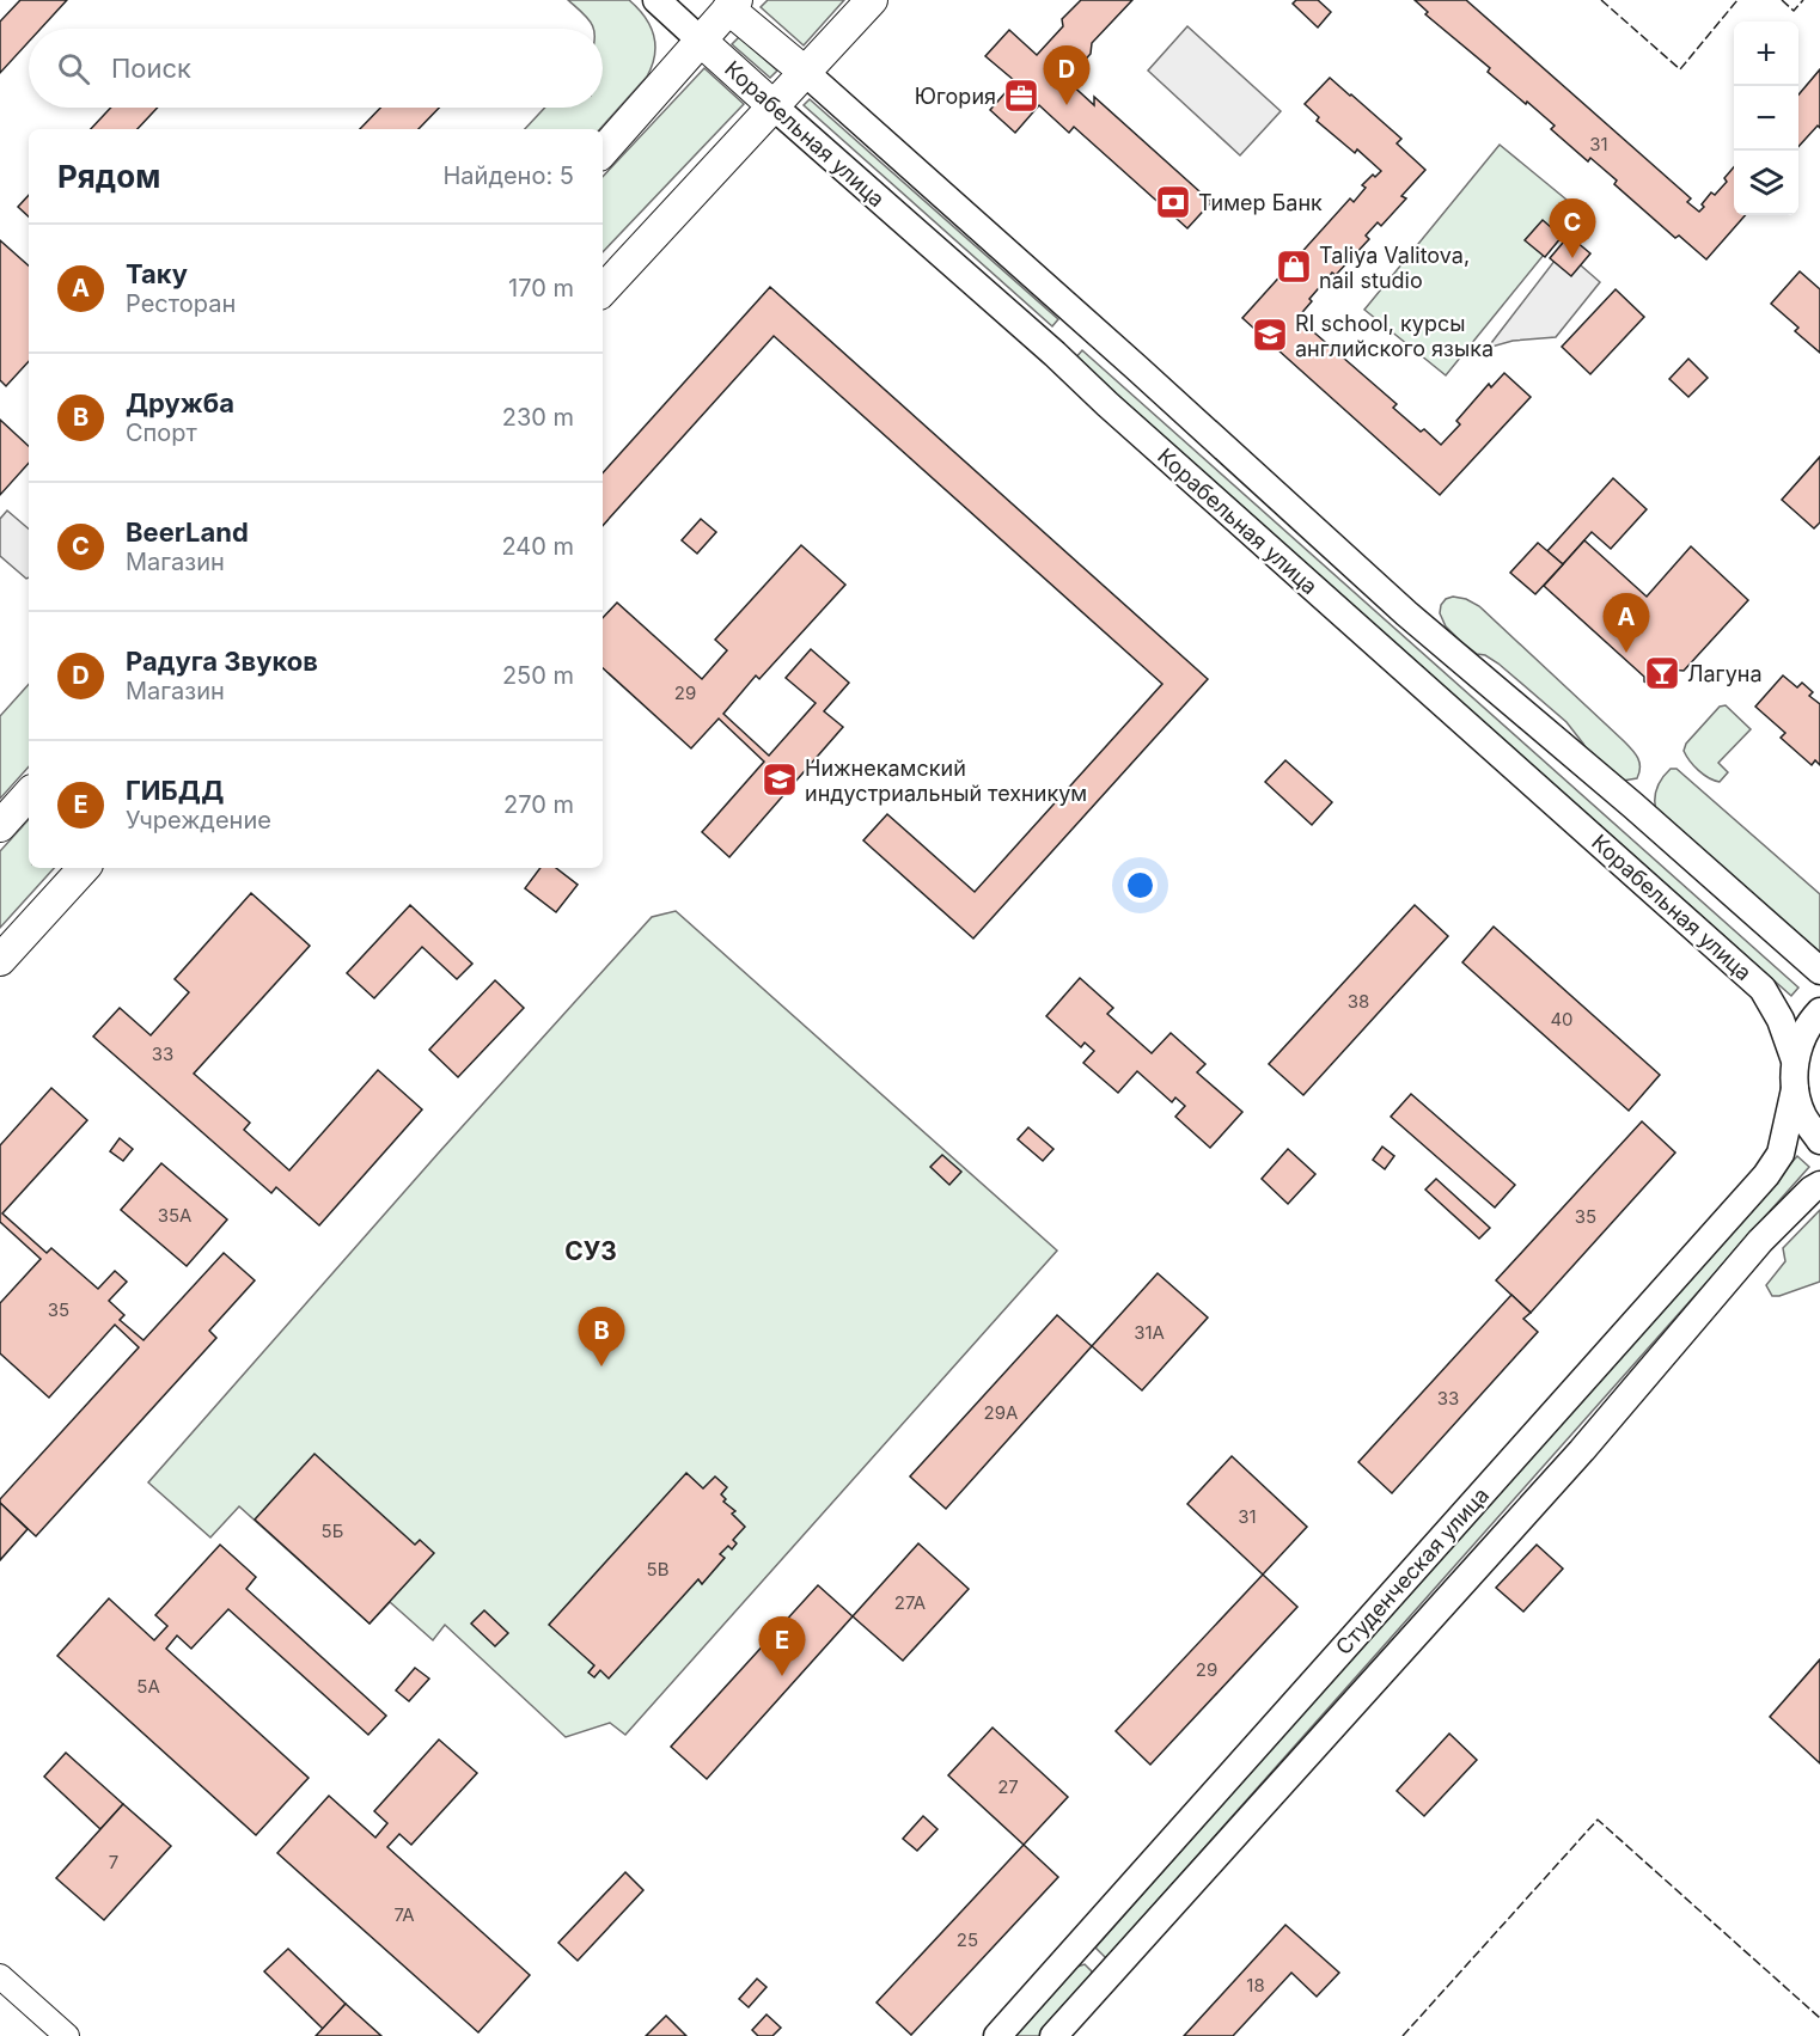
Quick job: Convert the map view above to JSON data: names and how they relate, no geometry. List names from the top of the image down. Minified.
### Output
{"streets":{"main road":["Корабельная улица","Студенческая улица"]},"crossings":[["Корабельная улица","Студенческая улица"]],"districts":["СУЗ"],"places":{"office":["Югория"],"bank":["Тимер Банк"],"shop":["Taliya Valitova, nail studio"],"school or university":["RI school, курсы английского языка","Нижнекамский индустриальный техникум"],"bar":["Лагуна"]},"house_numbers":["31","29","38","40","33","35А","35","35","31А","33","29А","31","5Б","5В","27А","29","5А","27","7","7А","25","18"],"page":{"map_buttons":["+","−"],"search":"Поиск","pins":["D","C","A","B","E"],"heading":["Рядом","Найдено: 5"],"list":[{"mark":"A","name":"Таку","note":"Ресторан","value":"170 m"},{"mark":"B","name":"Дружба","note":"Спорт","value":"230 m"},{"mark":"C","name":"BeerLand","note":"Магазин","value":"240 m"},{"mark":"D","name":"Радуга Звуков","note":"Магазин","value":"250 m"},{"mark":"E","name":"ГИБДД","note":"Учреждение","value":"270 m"}]}}
